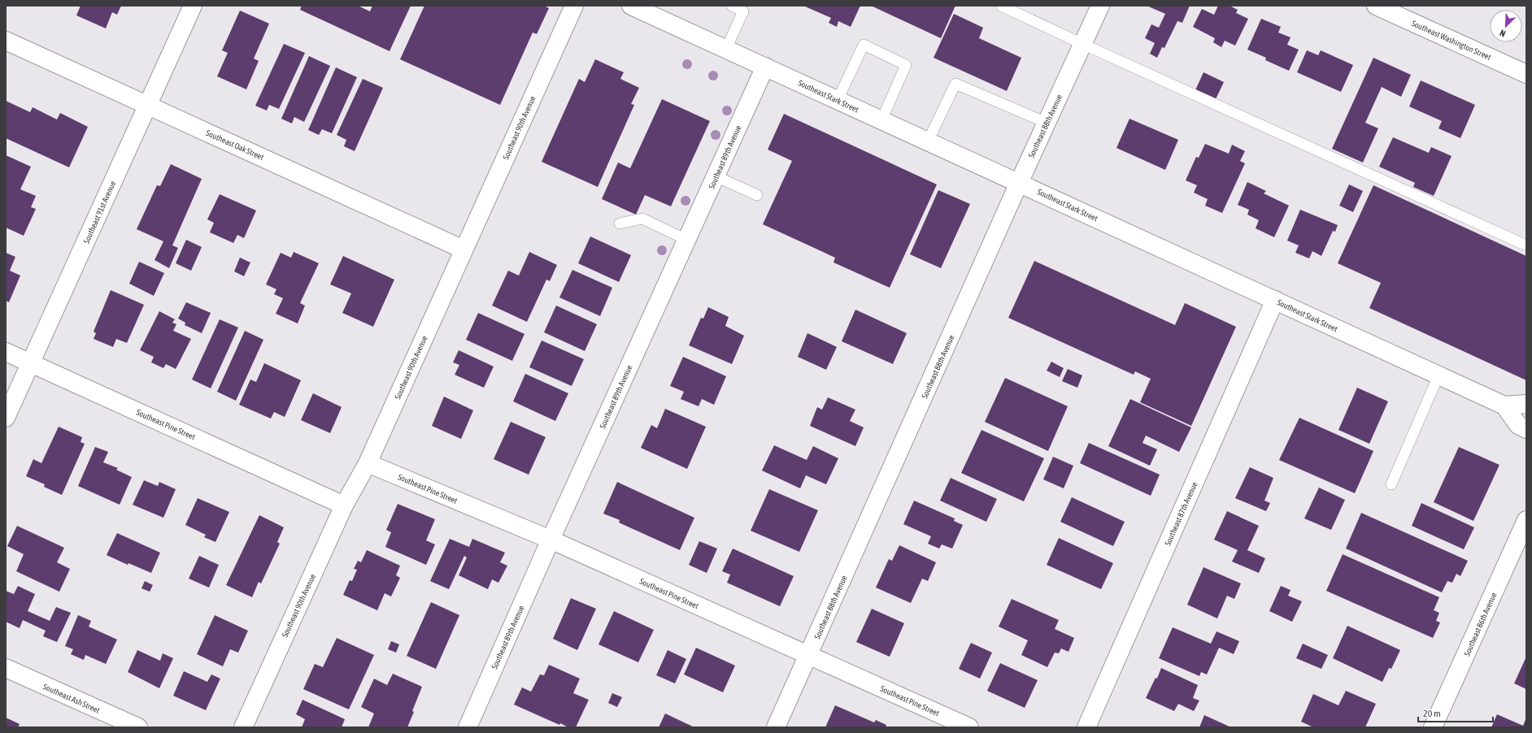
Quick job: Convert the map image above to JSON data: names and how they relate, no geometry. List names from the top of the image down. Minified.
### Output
{"streets":{"street":["Southeast Washington Street","Southeast Stark Street","Southeast 88th Avenue","Southeast 90th Avenue","Southeast Oak Street","Southeast 89th Avenue","Southeast 91st Avenue","Southeast Pine Street","Southeast 87th Avenue","Southeast 86th Avenue","Southeast Ash Street"]},"crossings":[["Southeast Stark Street","Southeast 88th Avenue"],["Southeast Stark Street","Southeast 89th Avenue"],["Southeast Stark Street","Southeast 87th Avenue"],["Southeast 88th Avenue","Southeast Pine Street"],["Southeast 90th Avenue","Southeast Oak Street"],["Southeast 90th Avenue","Southeast Pine Street"],["Southeast Oak Street","Southeast 91st Avenue"],["Southeast 89th Avenue","Southeast Pine Street"],["Southeast 91st Avenue","Southeast Pine Street"]],"scale_bar":"20 m","north":"bottom left"}
